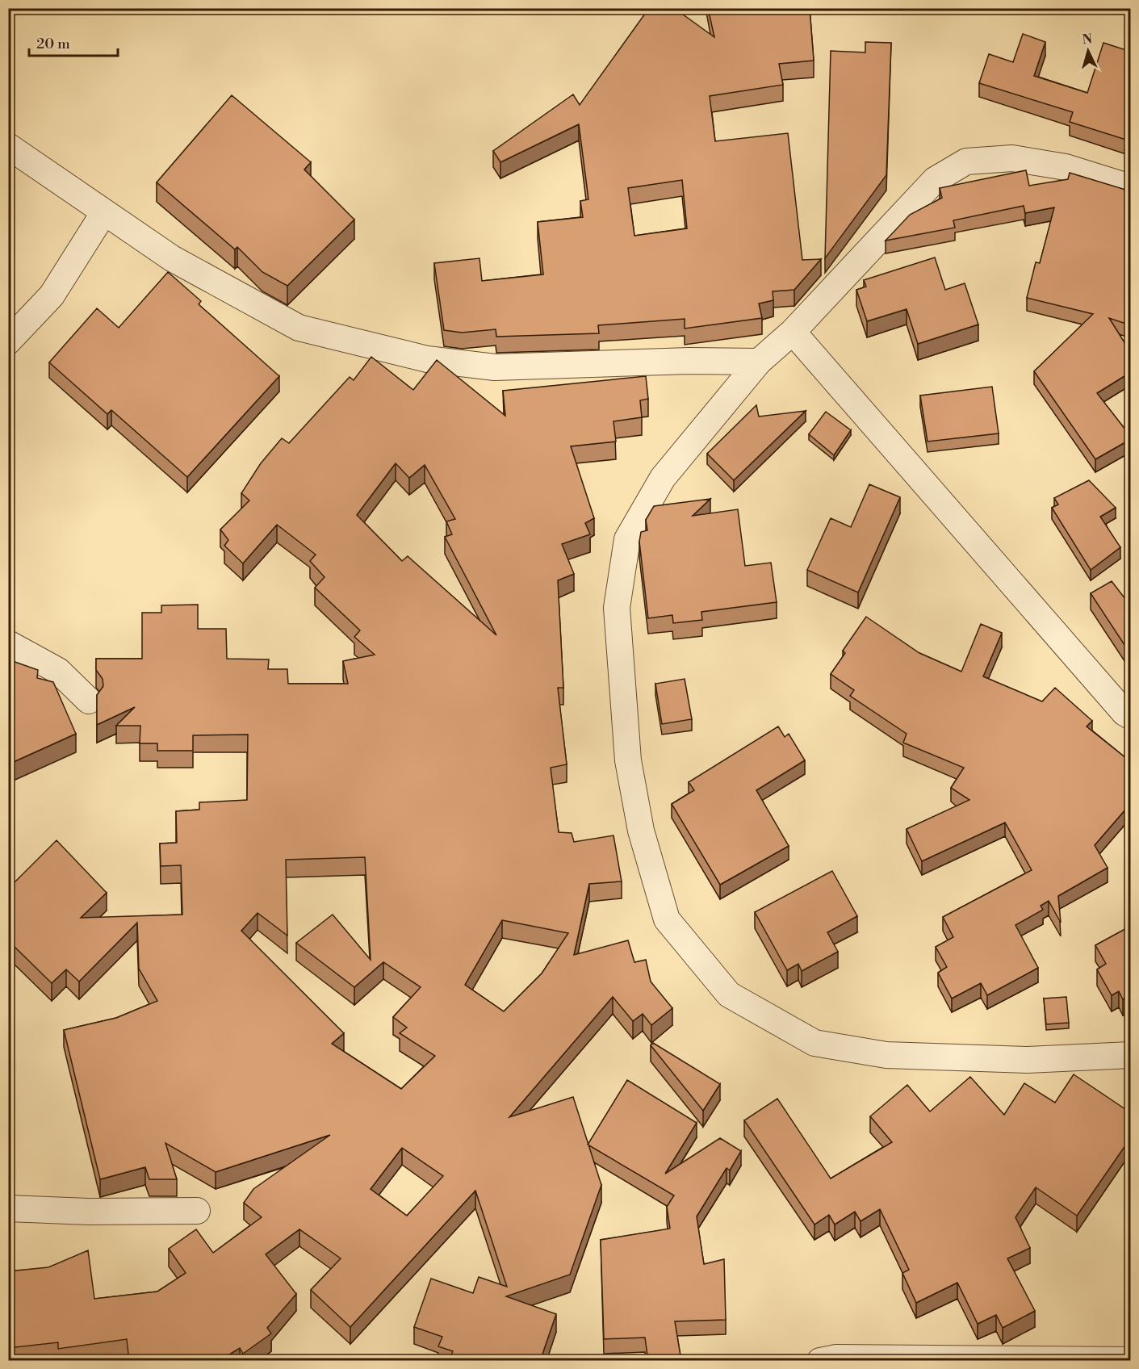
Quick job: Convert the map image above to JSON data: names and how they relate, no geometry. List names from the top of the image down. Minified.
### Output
{"scale_bar":"20 m","north":"top"}
